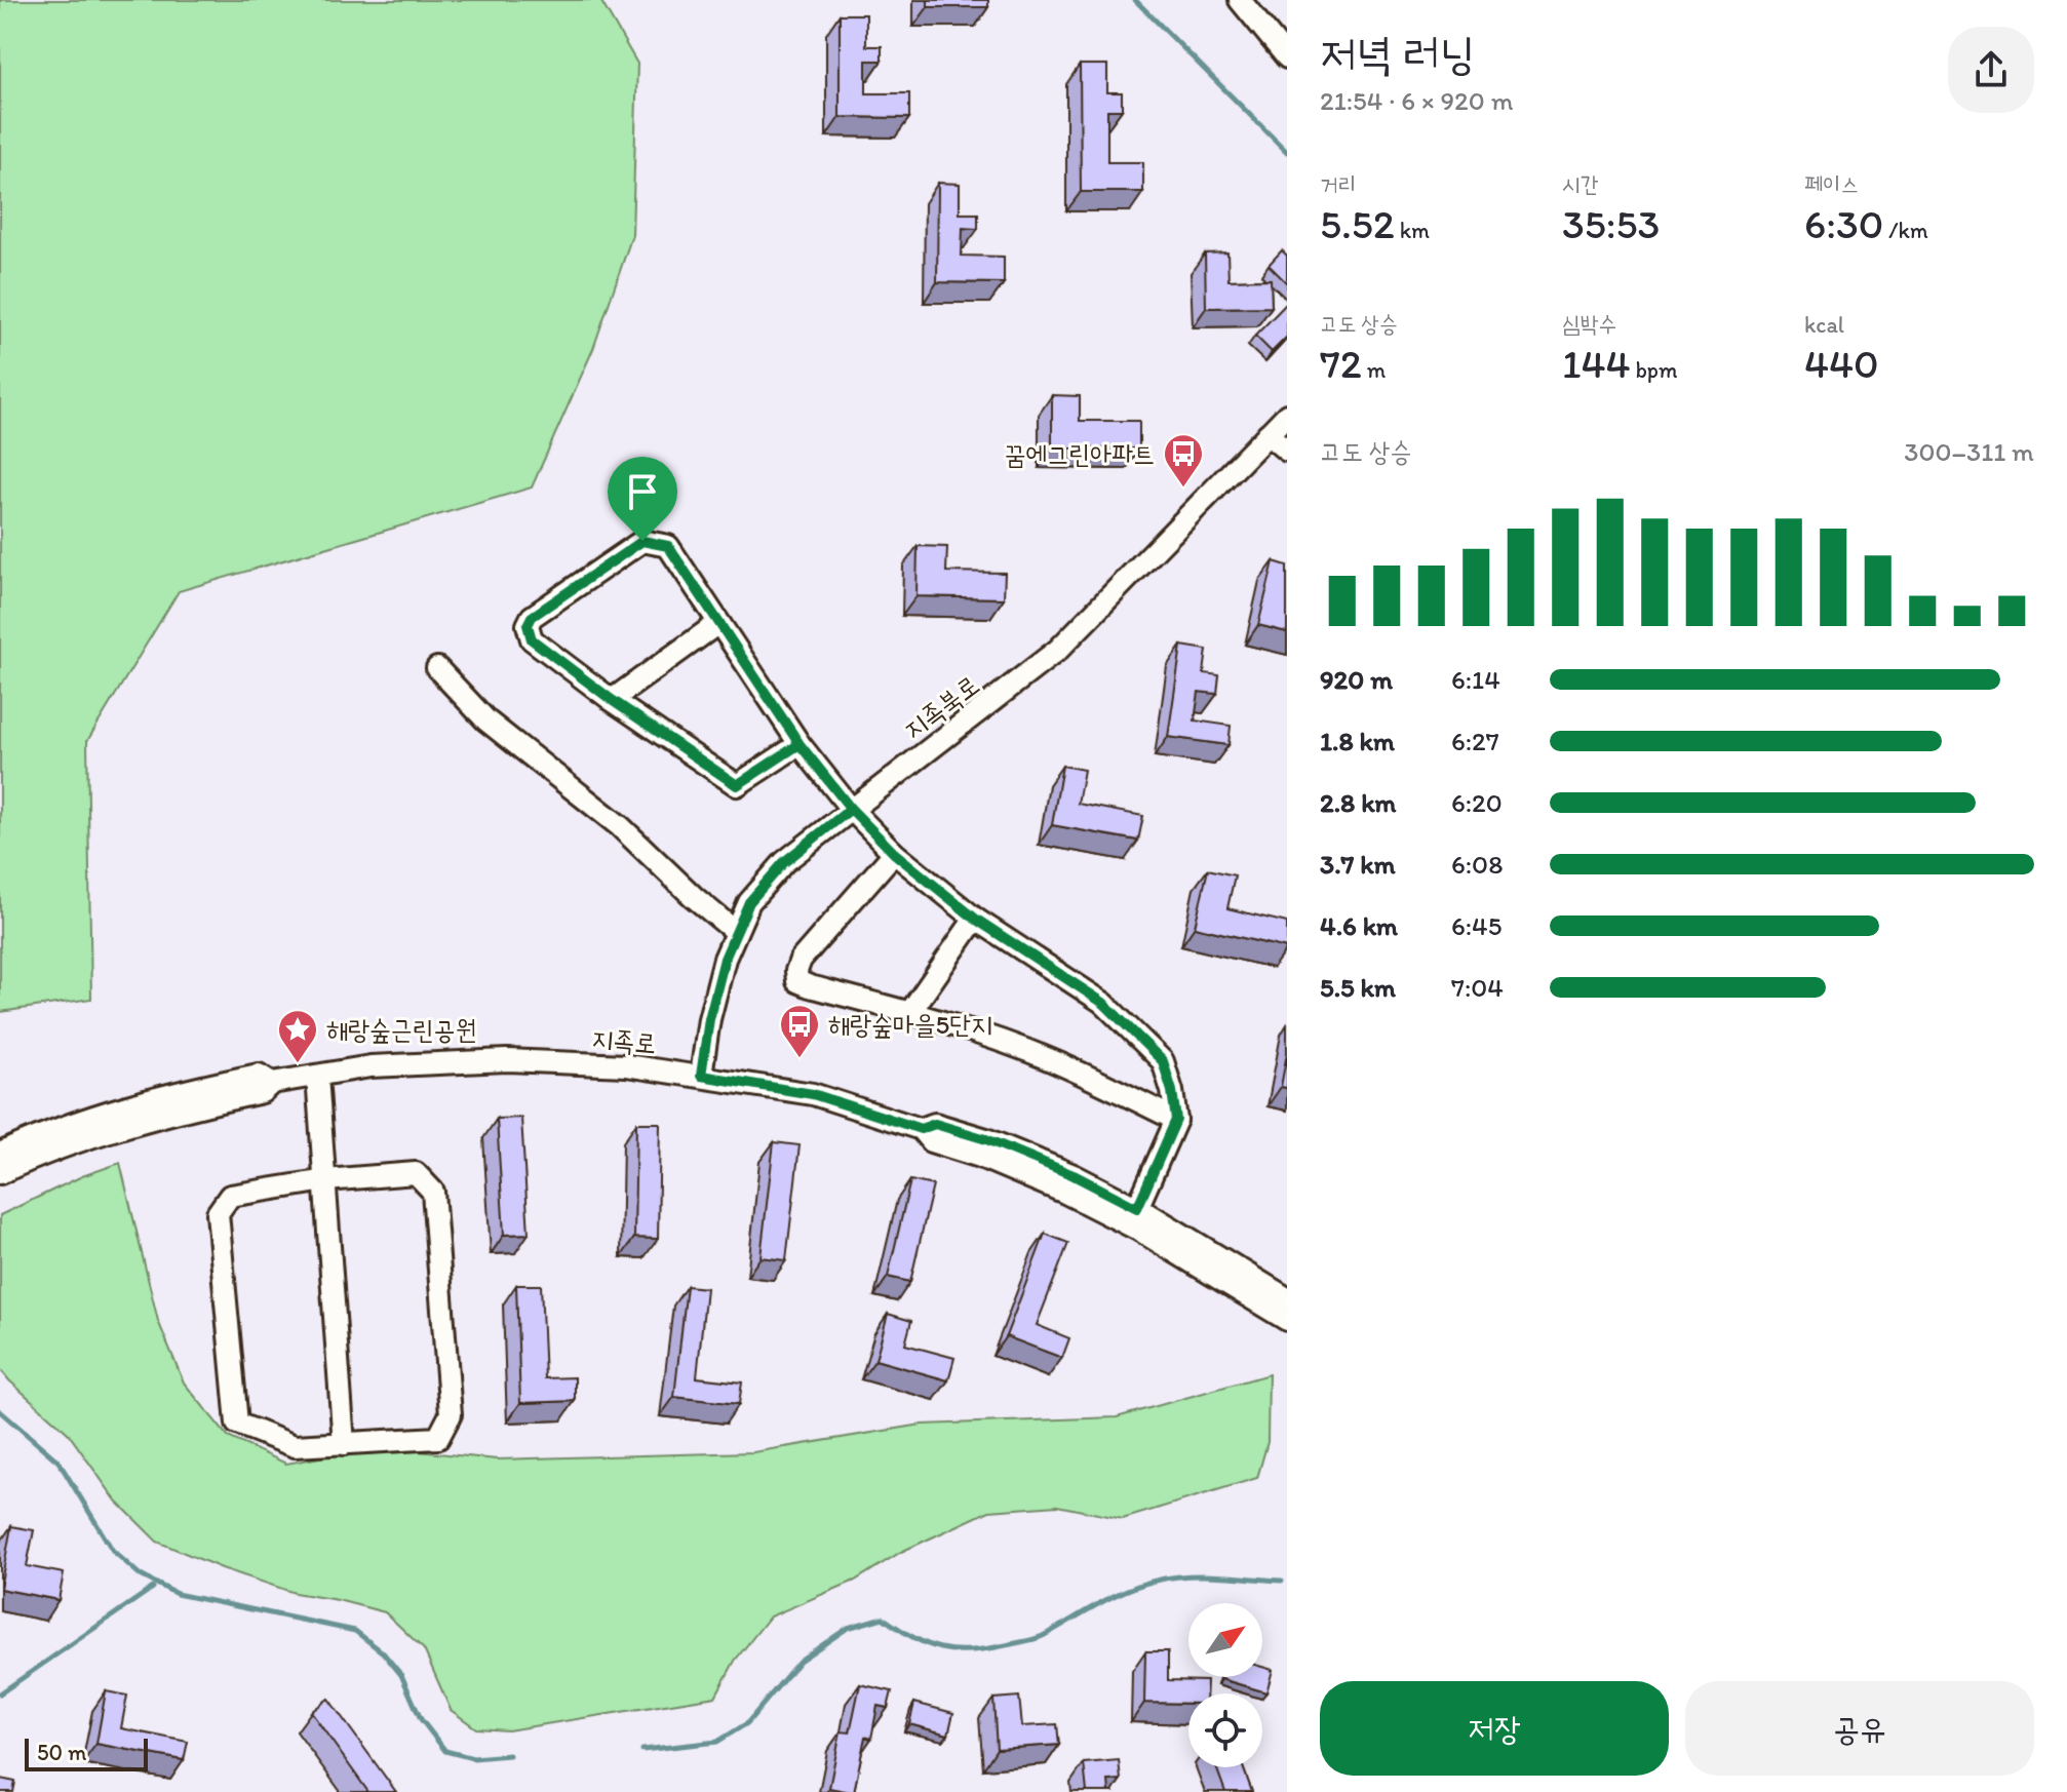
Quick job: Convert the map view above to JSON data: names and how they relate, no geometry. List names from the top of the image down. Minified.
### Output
{"streets":{"street":["지족북로","지족로"]},"crossings":[["지족북로","지족로"]],"places":{"bus stop":["꿈에그린아파트","해랑숲마을5단지"],"place":["해랑숲근린공원"]},"scale_bar":"50 m","north":"top right","page":{"heading":["저녁 러닝","21:54 · 6 × 920 m"],"stats":[["거리","5.52 km"],["시간","35:53"],["페이스","6:30 /km"],["고도 상승","72 m"],["심박수","144 bpm"],["kcal","440"]],"chart":["고도 상승","300–311 m"],"list":[{"name":"920 m","note":"6:14"},{"name":"1.8 km","note":"6:27"},{"name":"2.8 km","note":"6:20"},{"name":"3.7 km","note":"6:08"},{"name":"4.6 km","note":"6:45"},{"name":"5.5 km","note":"7:04"}],"buttons":["저장","공유"],"scale":"50 m"}}
